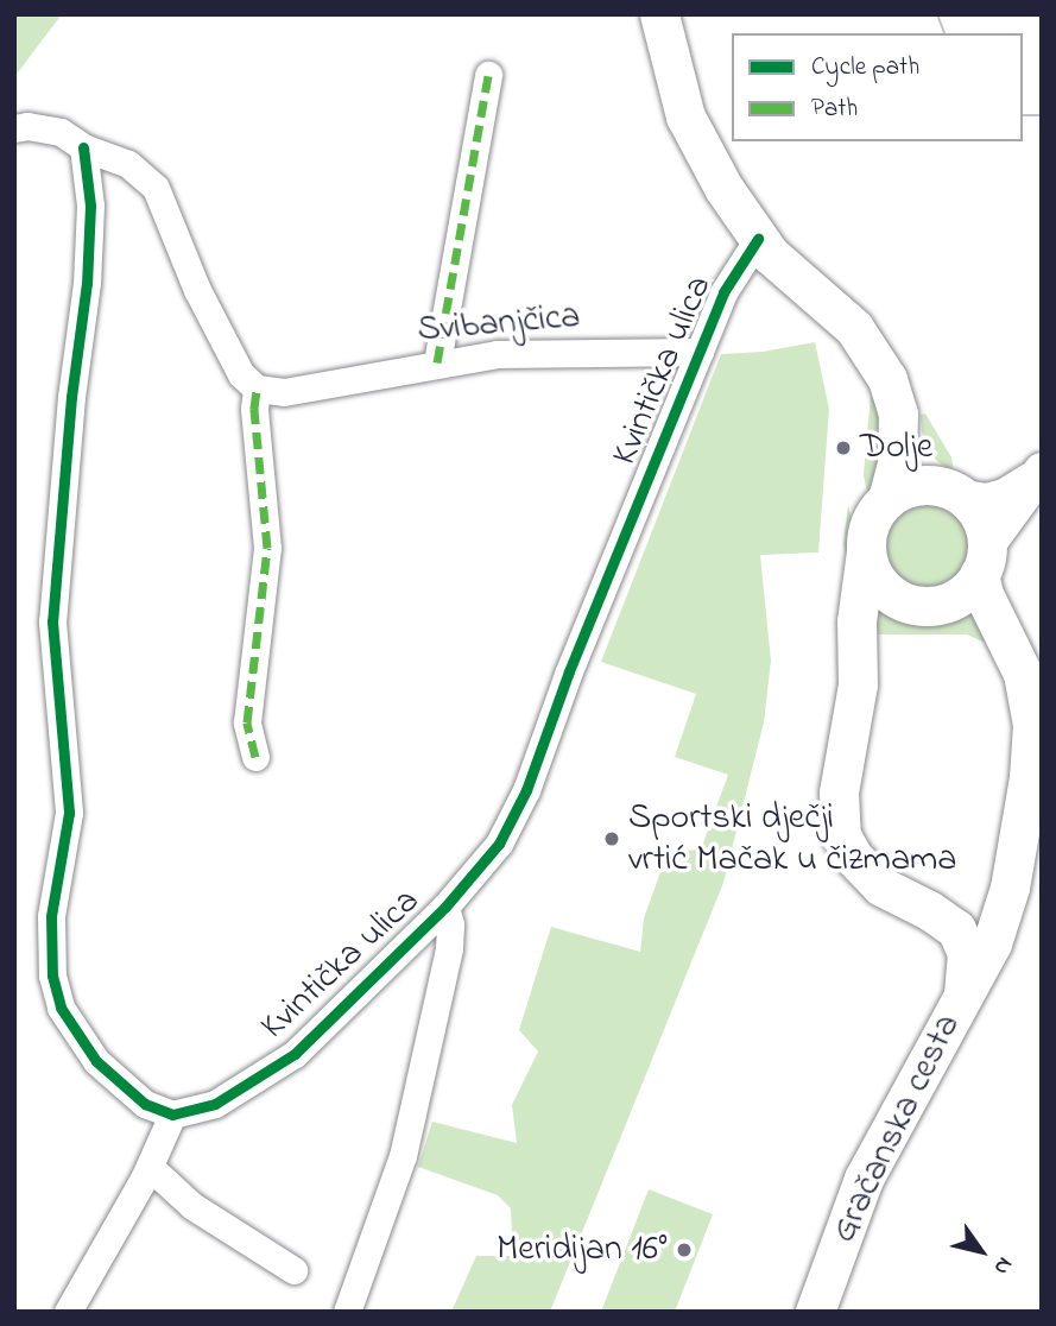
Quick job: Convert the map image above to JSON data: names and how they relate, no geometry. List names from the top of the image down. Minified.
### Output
{"streets":{"main road":["Gračanska cesta"],"street":["Svibanjčica","Kvintička ulica"]},"crossings":[["Svibanjčica","Kvintička ulica"]],"places":["Dolje","Sportski dječji vrtić Mačak u čizmama","Meridijan 16°"],"legend":["Cycle path","Path"],"north":"bottom right"}
